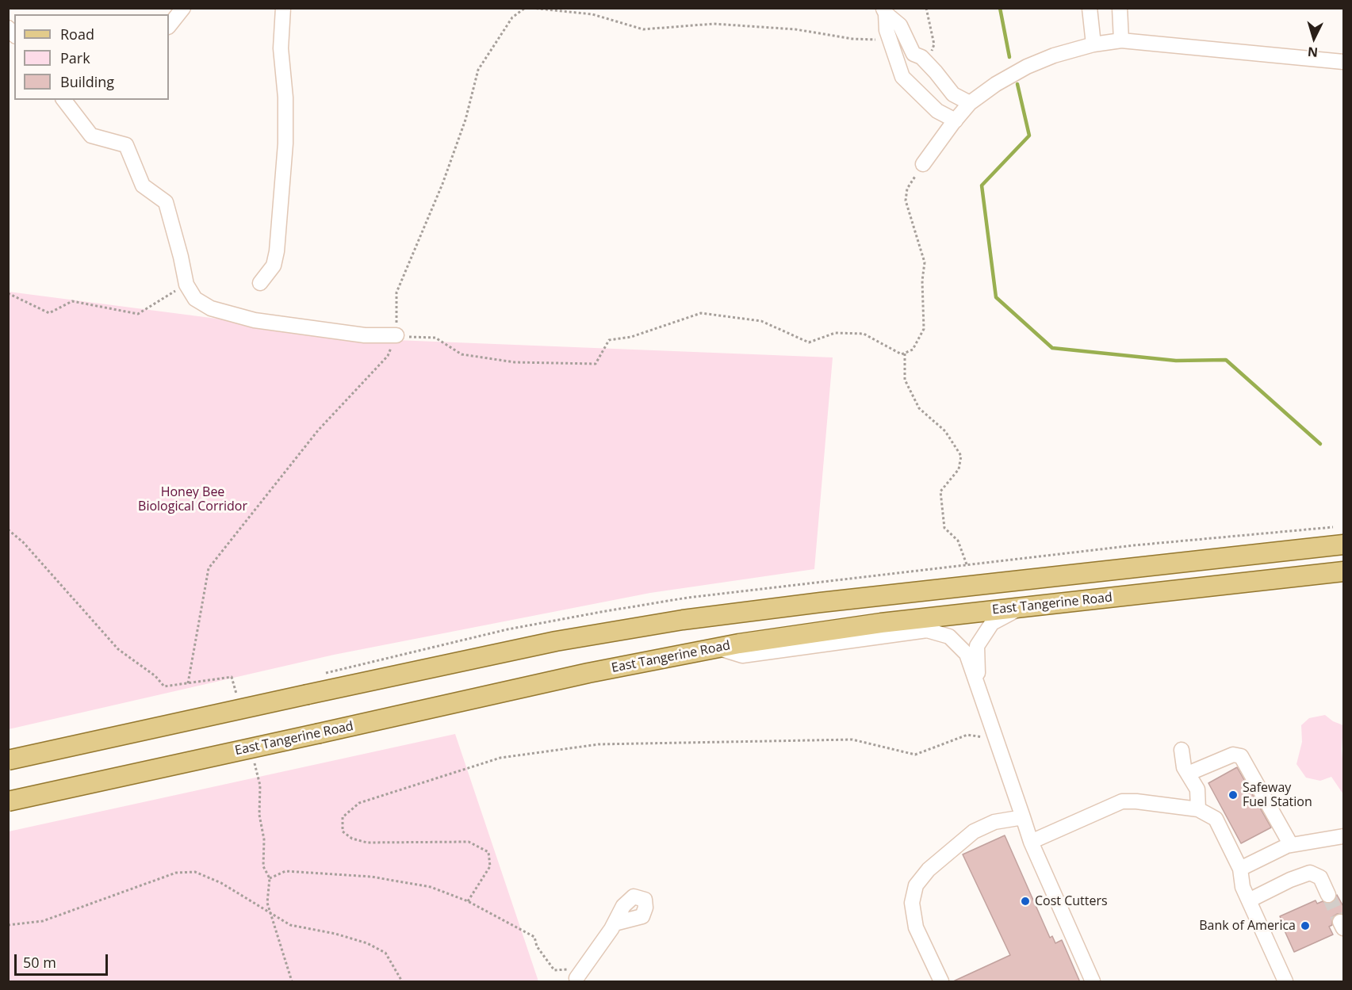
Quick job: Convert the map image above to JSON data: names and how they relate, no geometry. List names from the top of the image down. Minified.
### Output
{"streets":{"main road":["East Tangerine Road"]},"parks":["Honey Bee Biological Corridor"],"places":["Safeway Fuel Station","Cost Cutters","Bank of America"],"legend":["Road","Park","Building"],"scale_bar":"50 m","north":"bottom"}
